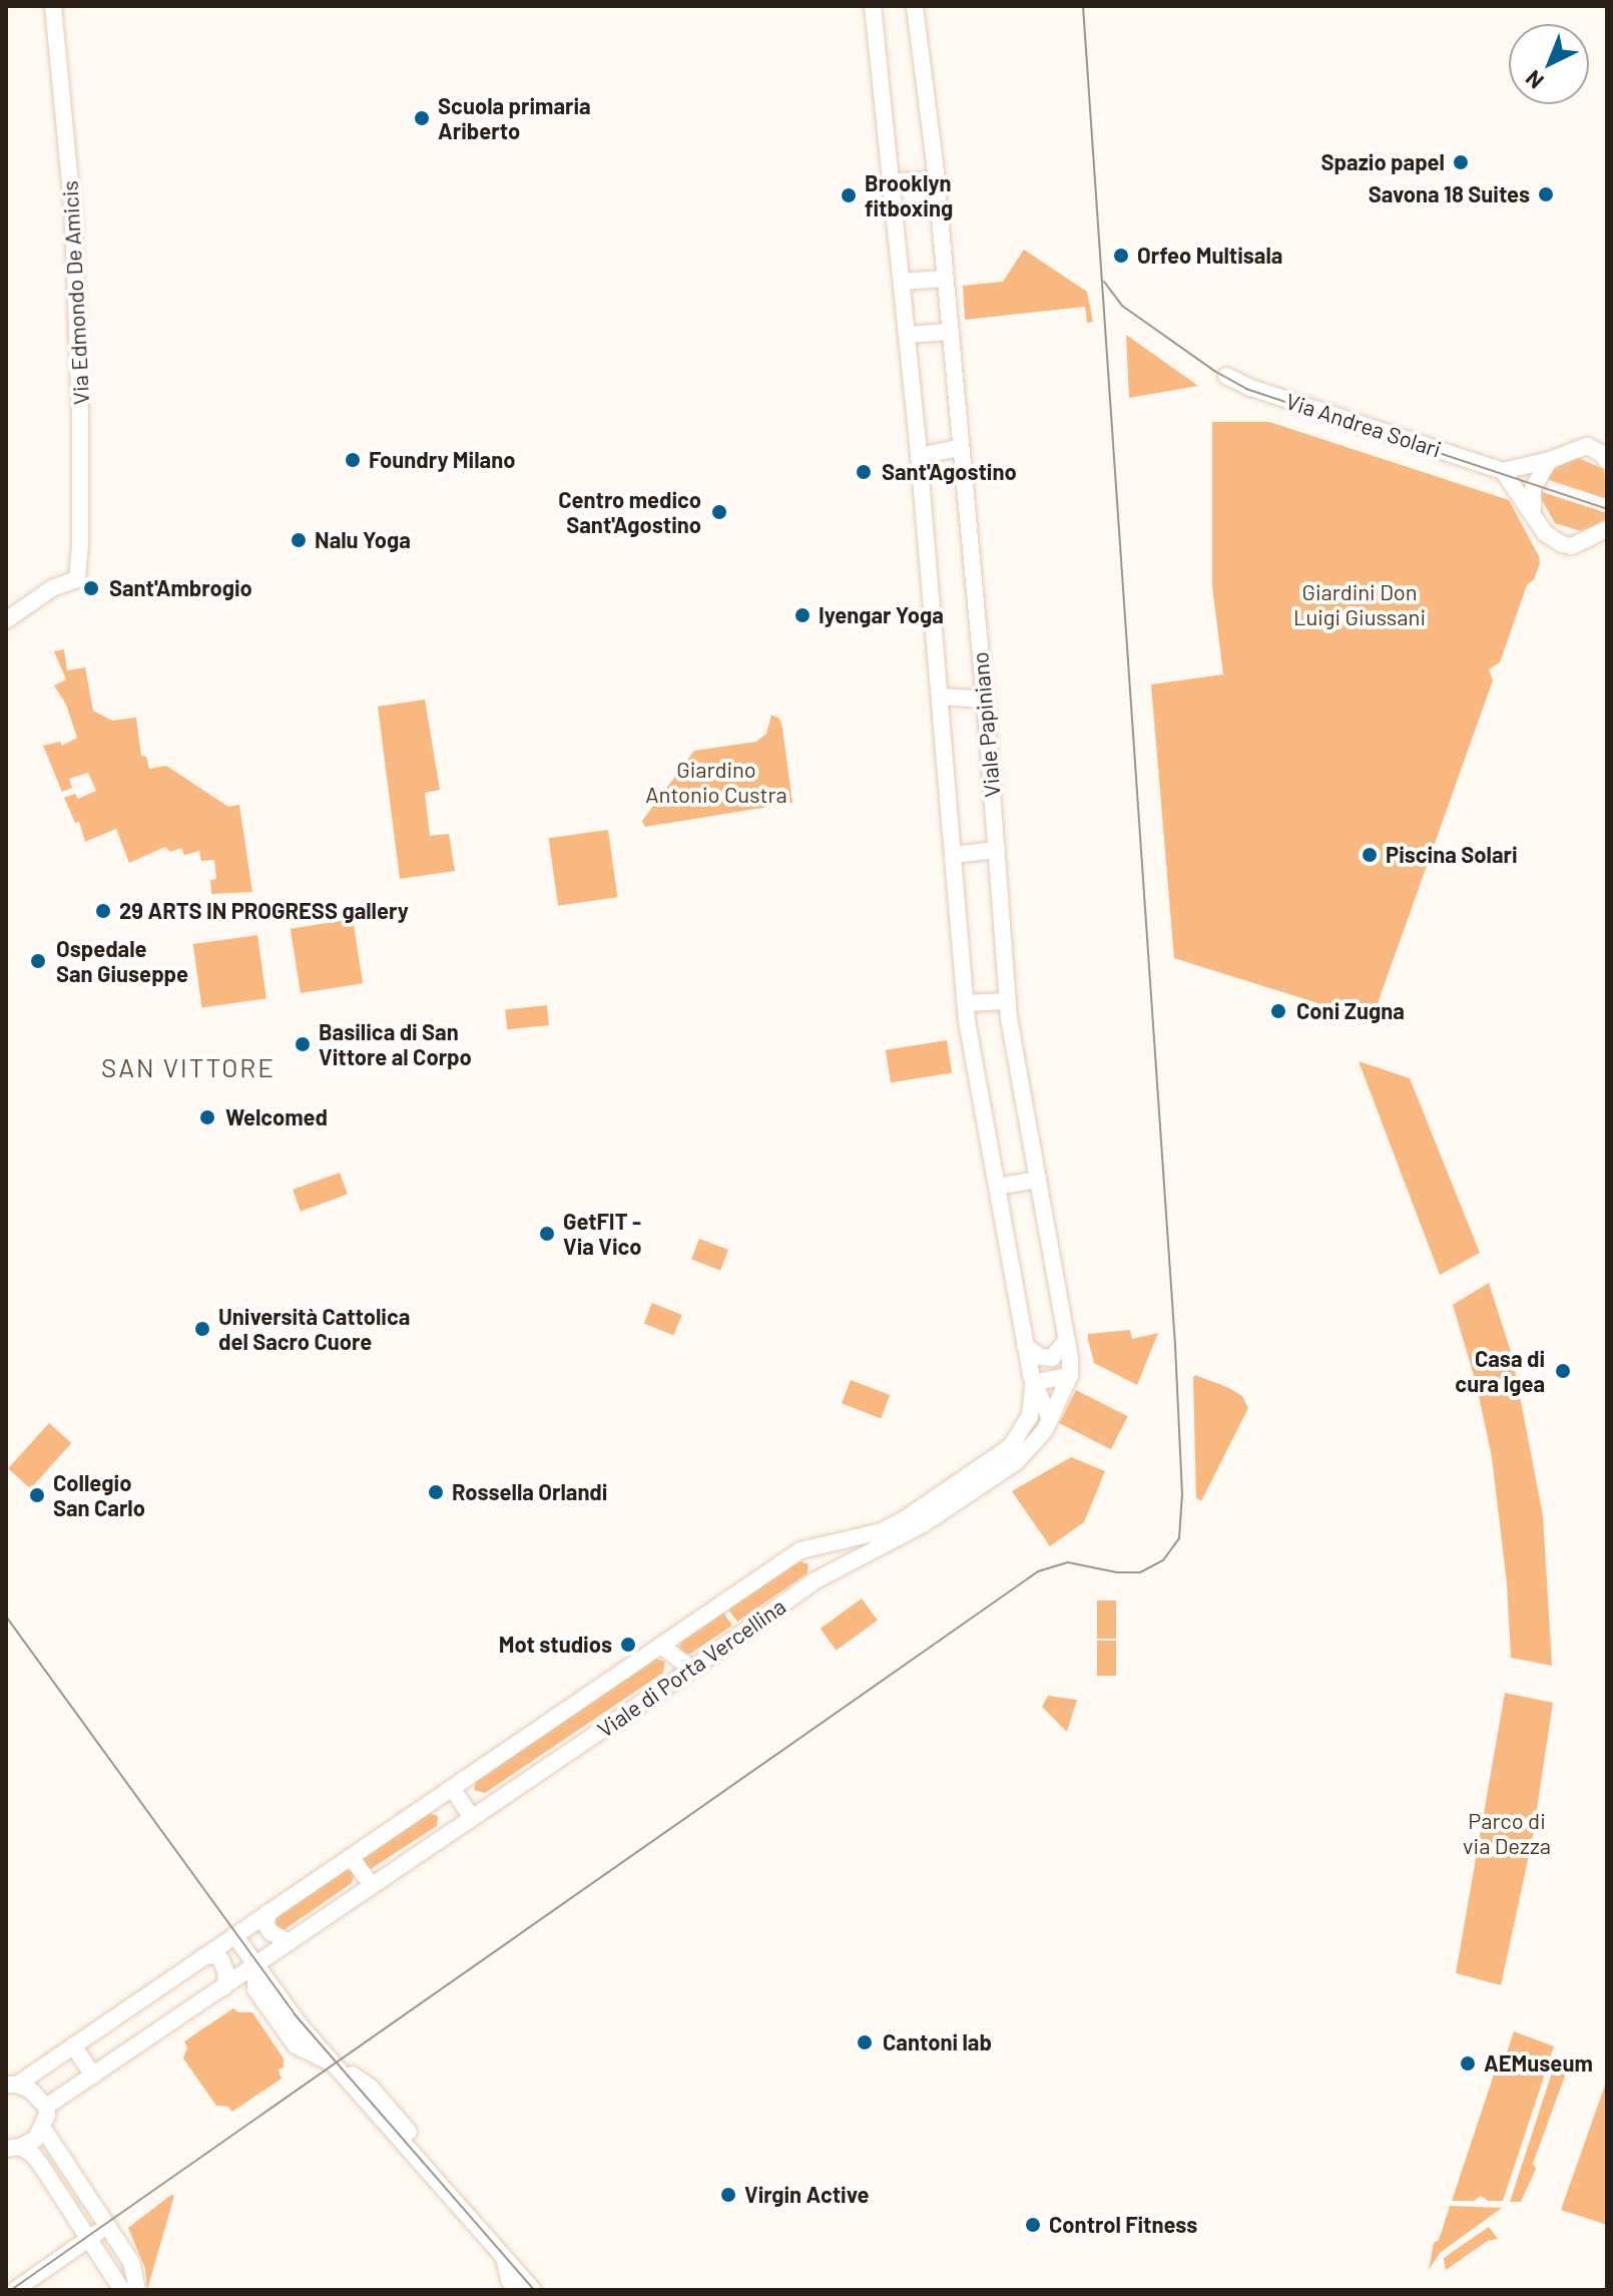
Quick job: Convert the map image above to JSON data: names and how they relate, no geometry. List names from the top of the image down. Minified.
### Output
{"streets":{"main road":["Via Edmondo De Amicis","Via Andrea Solari","Viale Papiniano","Viale di Porta Vercellina"]},"crossings":[["Viale Papiniano","Viale di Porta Vercellina"]],"districts":["SAN VITTORE"],"parks":["Giardini Don Luigi Giussani","Giardino Antonio Custra","Parco di via Dezza"],"places":["Scuola primaria Ariberto","Spazio papel","Savona 18 Suites","Brooklyn fitboxing","Orfeo Multisala","Foundry Milano","Sant'Agostino","Centro medico Sant'Agostino","Nalu Yoga","Sant'Ambrogio","Iyengar Yoga","Piscina Solari","29 ARTS IN PROGRESS gallery","Ospedale San Giuseppe","Coni Zugna","Basilica di San Vittore al Corpo","Welcomed","GetFIT - Via Vico","Università Cattolica del Sacro Cuore","Casa di cura Igea","Rossella Orlandi","Collegio San Carlo","Mot studios","Cantoni lab","AEMuseum","Virgin Active","Control Fitness"],"north":"bottom left"}
